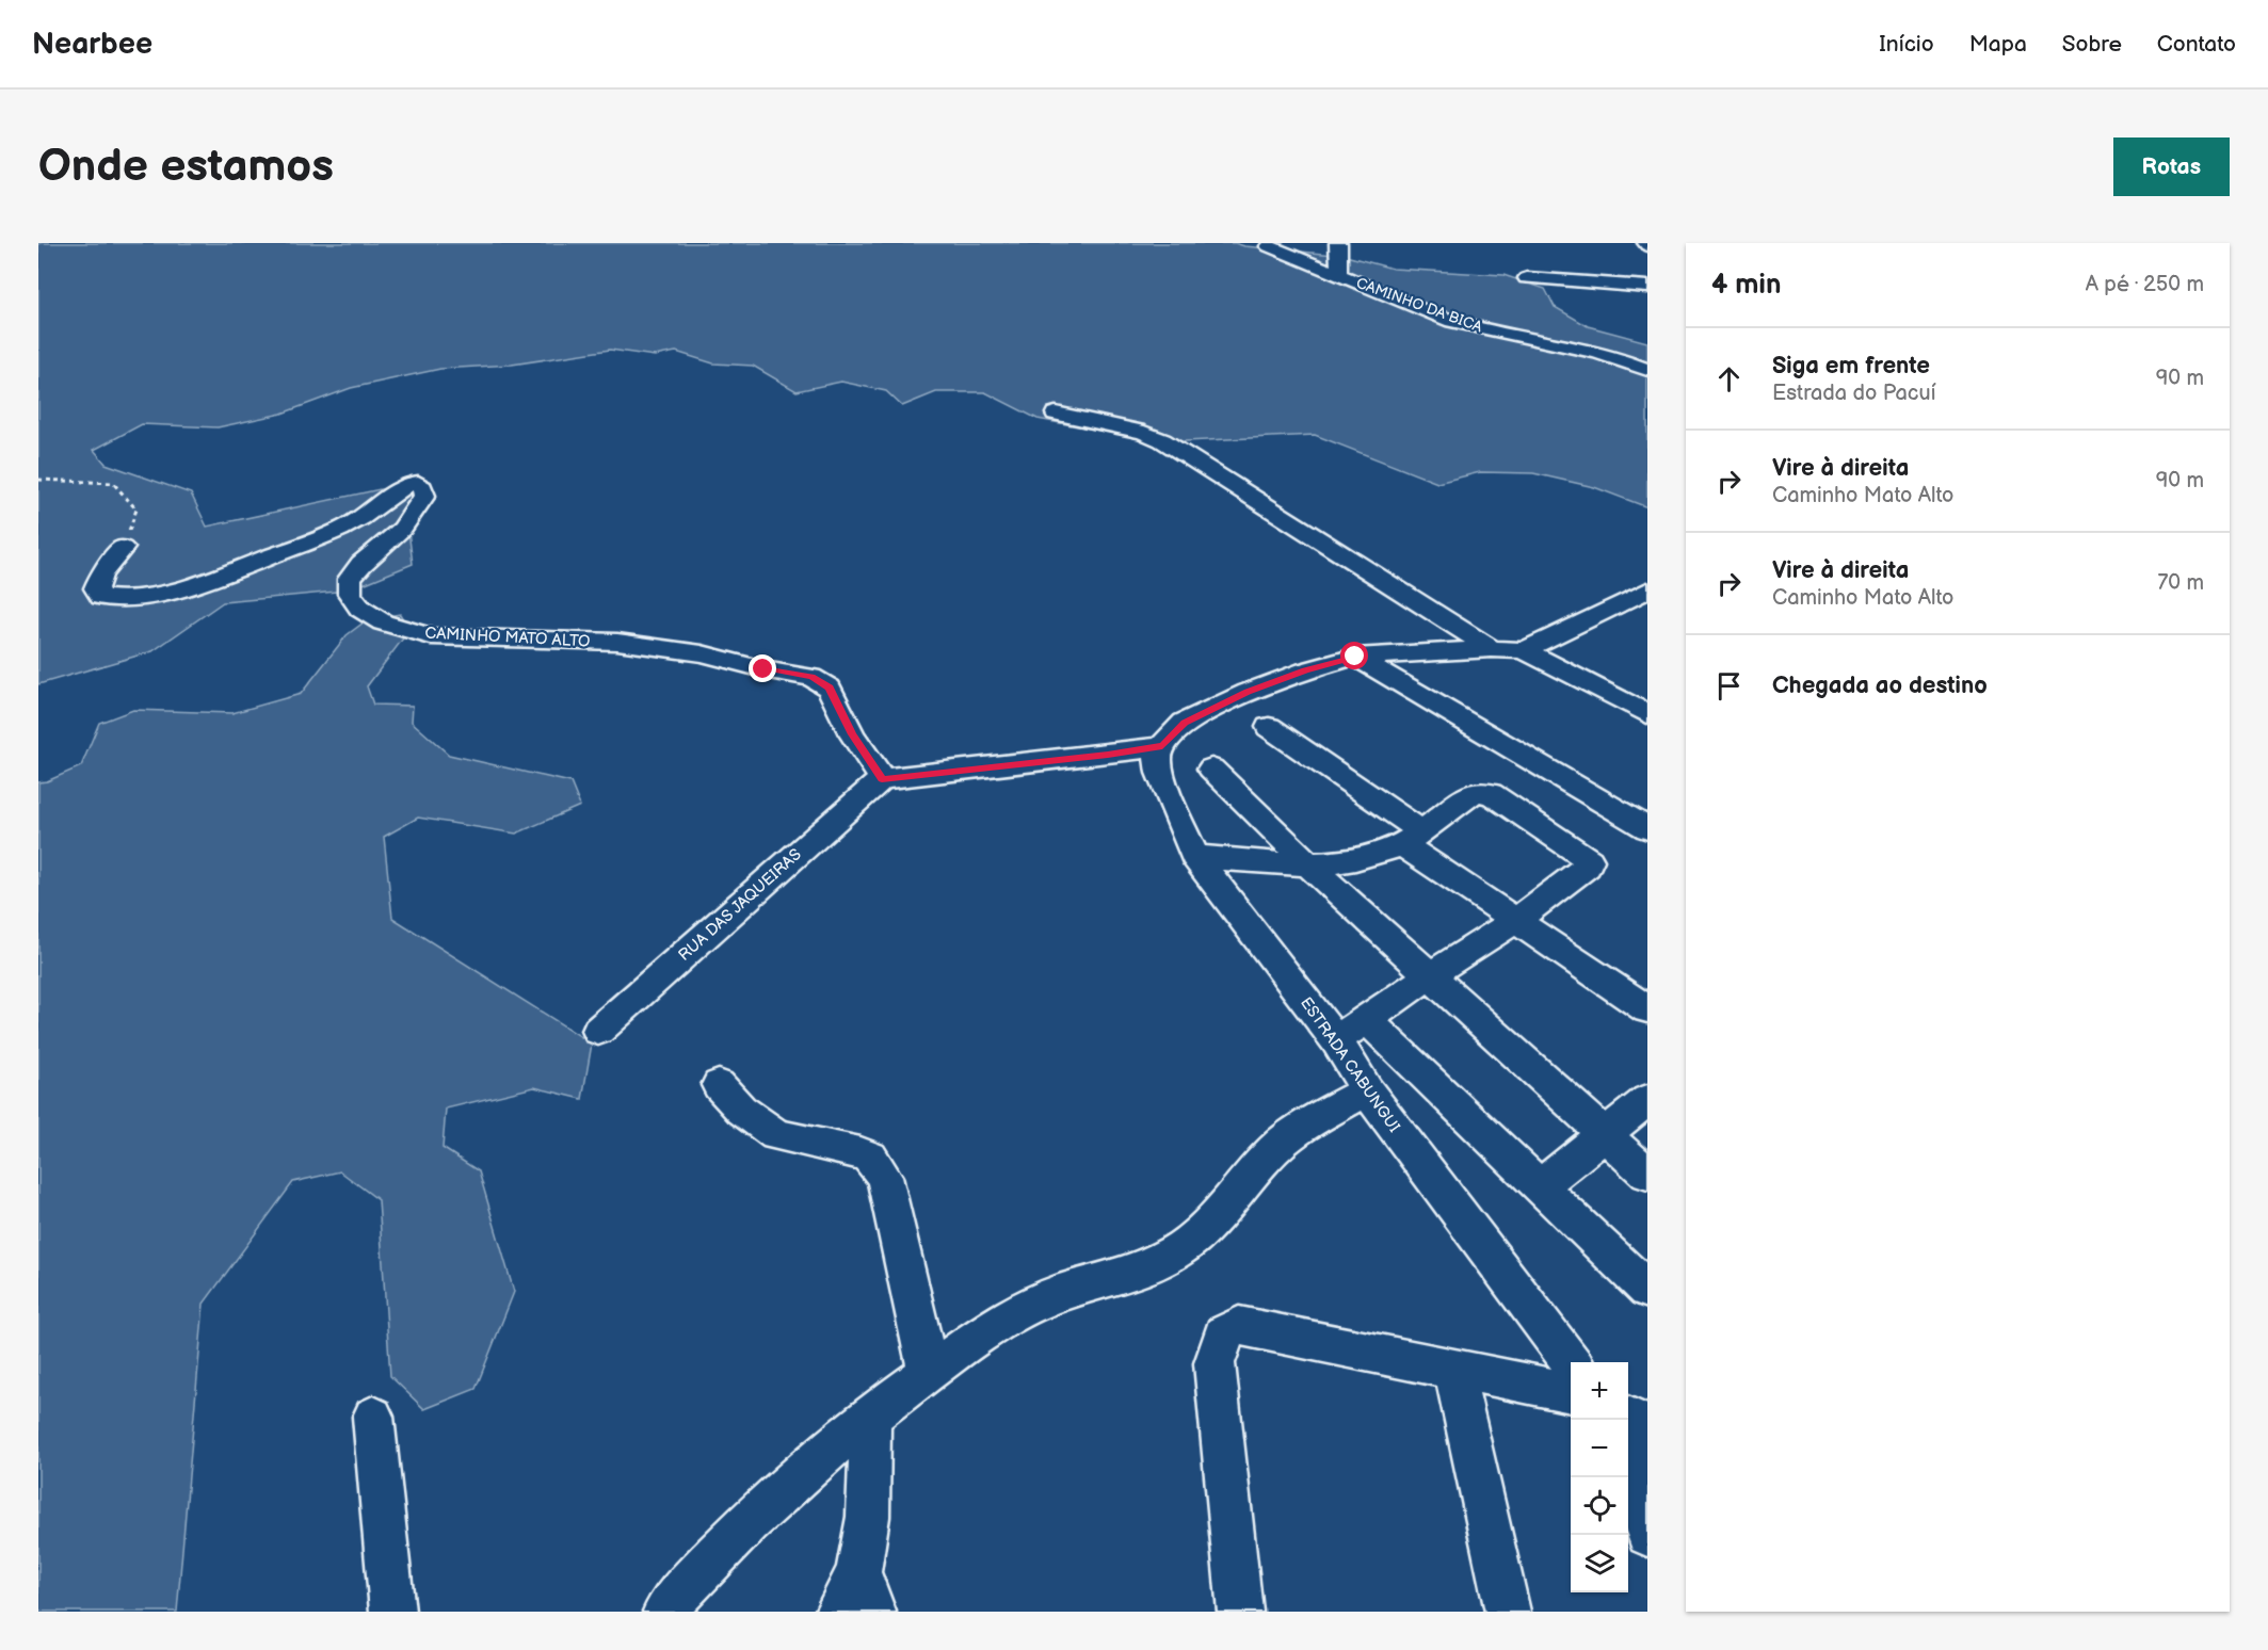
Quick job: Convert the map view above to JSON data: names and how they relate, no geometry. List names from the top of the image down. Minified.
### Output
{"streets":{"street":["CAMINHO DA BICA","CAMINHO MATO ALTO","RUA DAS JAQUEIRAS","ESTRADA CABUNGUI"]},"crossings":[["CAMINHO MATO ALTO","RUA DAS JAQUEIRAS"]],"page":{"header":"Nearbee","nav":["Início","Mapa","Sobre","Contato"],"buttons":"Rotas","title":"Onde estamos","heading":["4 min","A pé · 250 m"],"list":[["Siga em frente","Estrada do Pacuí","90 m"],["Vire à direita","Caminho Mato Alto","90 m"],["Vire à direita","Caminho Mato Alto","70 m"],"Chegada ao destino"],"map_buttons":["+","−"]}}
